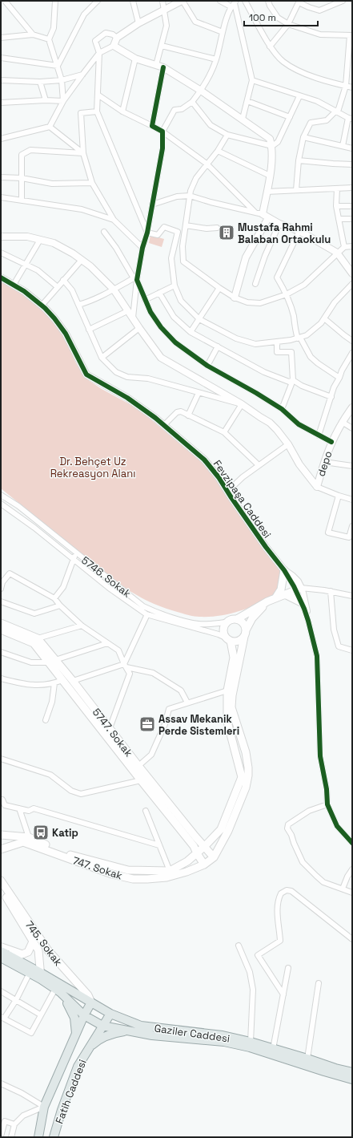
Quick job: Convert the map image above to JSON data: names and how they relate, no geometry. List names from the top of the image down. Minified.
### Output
{"streets":{"main road":["5747. Sokak","747. Sokak","745. Sokak","Gaziler Caddesi","Fatih Caddesi"],"street":["depo","Fevzipaşa Caddesi","5746. Sokak"]},"crossings":[["5746. Sokak","747. Sokak"],["5747. Sokak","747. Sokak"],["745. Sokak","Gaziler Caddesi"],["Gaziler Caddesi","Fatih Caddesi"]],"parks":["Dr. Behçet Uz Rekreasyon Alanı"],"places":{"building":["Mustafa Rahmi Balaban Ortaokulu"],"office":["Assav Mekanik Perde Sistemleri"],"bus stop":["Katip"]},"scale_bar":"100 m"}
